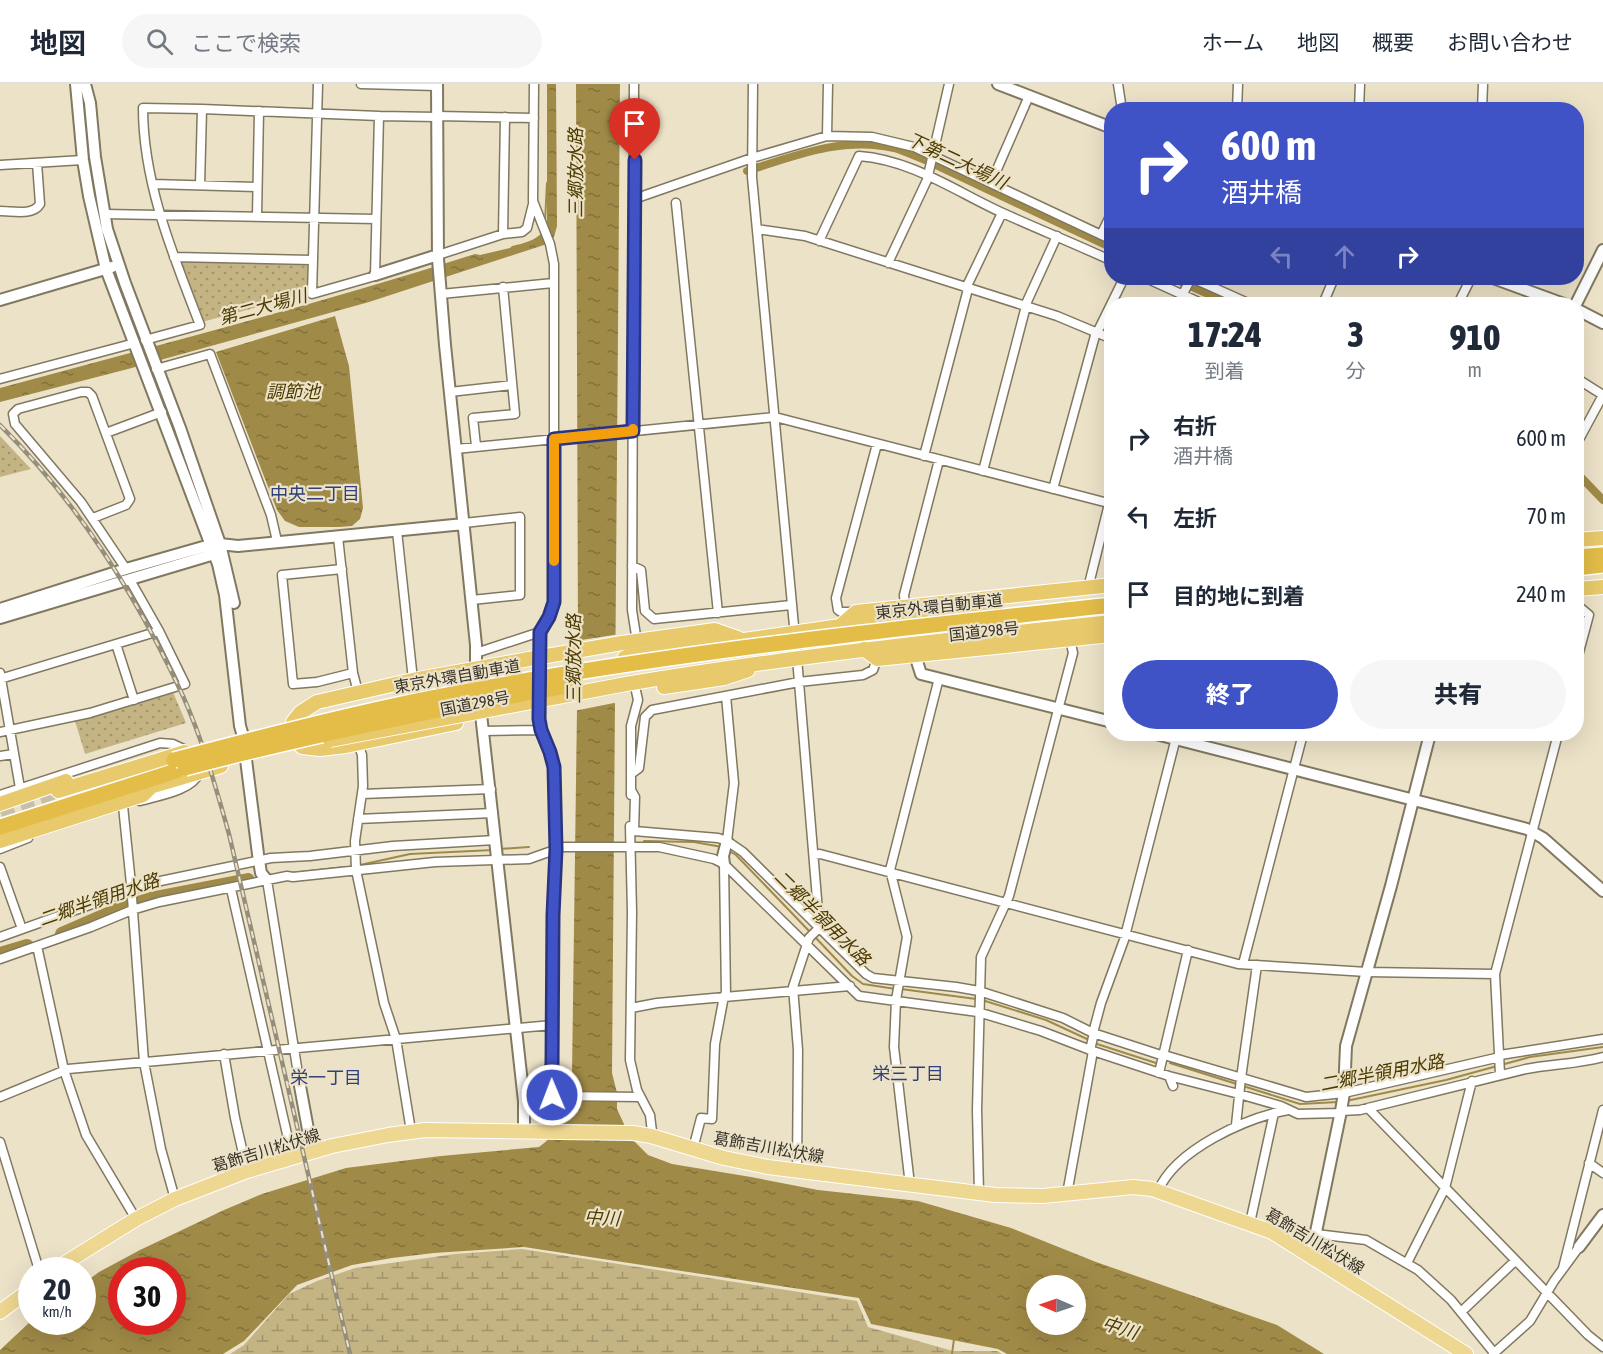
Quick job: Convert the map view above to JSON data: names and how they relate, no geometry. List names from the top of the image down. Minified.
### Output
{"streets":{"highway":["東京外環自動車道","国道298号"],"main road":["葛飾吉川松伏線"]},"districts":["中央二丁目","栄三丁目","栄一丁目"],"water":["下第二大場川","三郷放水路","第二大場川","調節池","二郷半領用水路","中川"],"north":"left","page":{"header":"地図","search":"ここで検索","nav":["ホーム","地図","概要","お問い合わせ"],"turn":["600 m","酒井橋"],"eta":["17:24","到着","3","分","910","m"],"list":[{"name":"右折","note":"酒井橋","value":"600 m"},{"name":"左折","value":"70 m"},{"name":"目的地に到着","value":"240 m"}],"buttons":["終了","共有"],"speed":"20 km/h","limit":"30"}}
